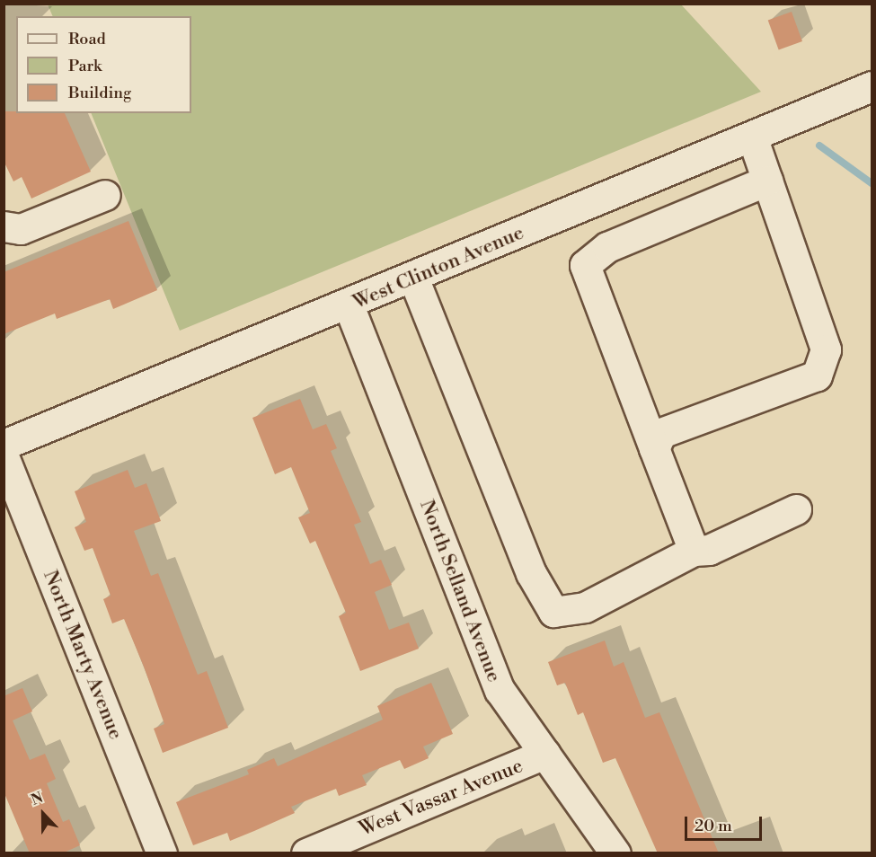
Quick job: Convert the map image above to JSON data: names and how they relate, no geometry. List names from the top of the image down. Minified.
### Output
{"streets":{"street":["West Clinton Avenue","North Selland Avenue","North Marty Avenue","West Vassar Avenue"]},"crossings":[["West Clinton Avenue","North Selland Avenue"],["North Selland Avenue","West Vassar Avenue"]],"legend":["Road","Park","Building"],"scale_bar":"20 m","north":"top"}
